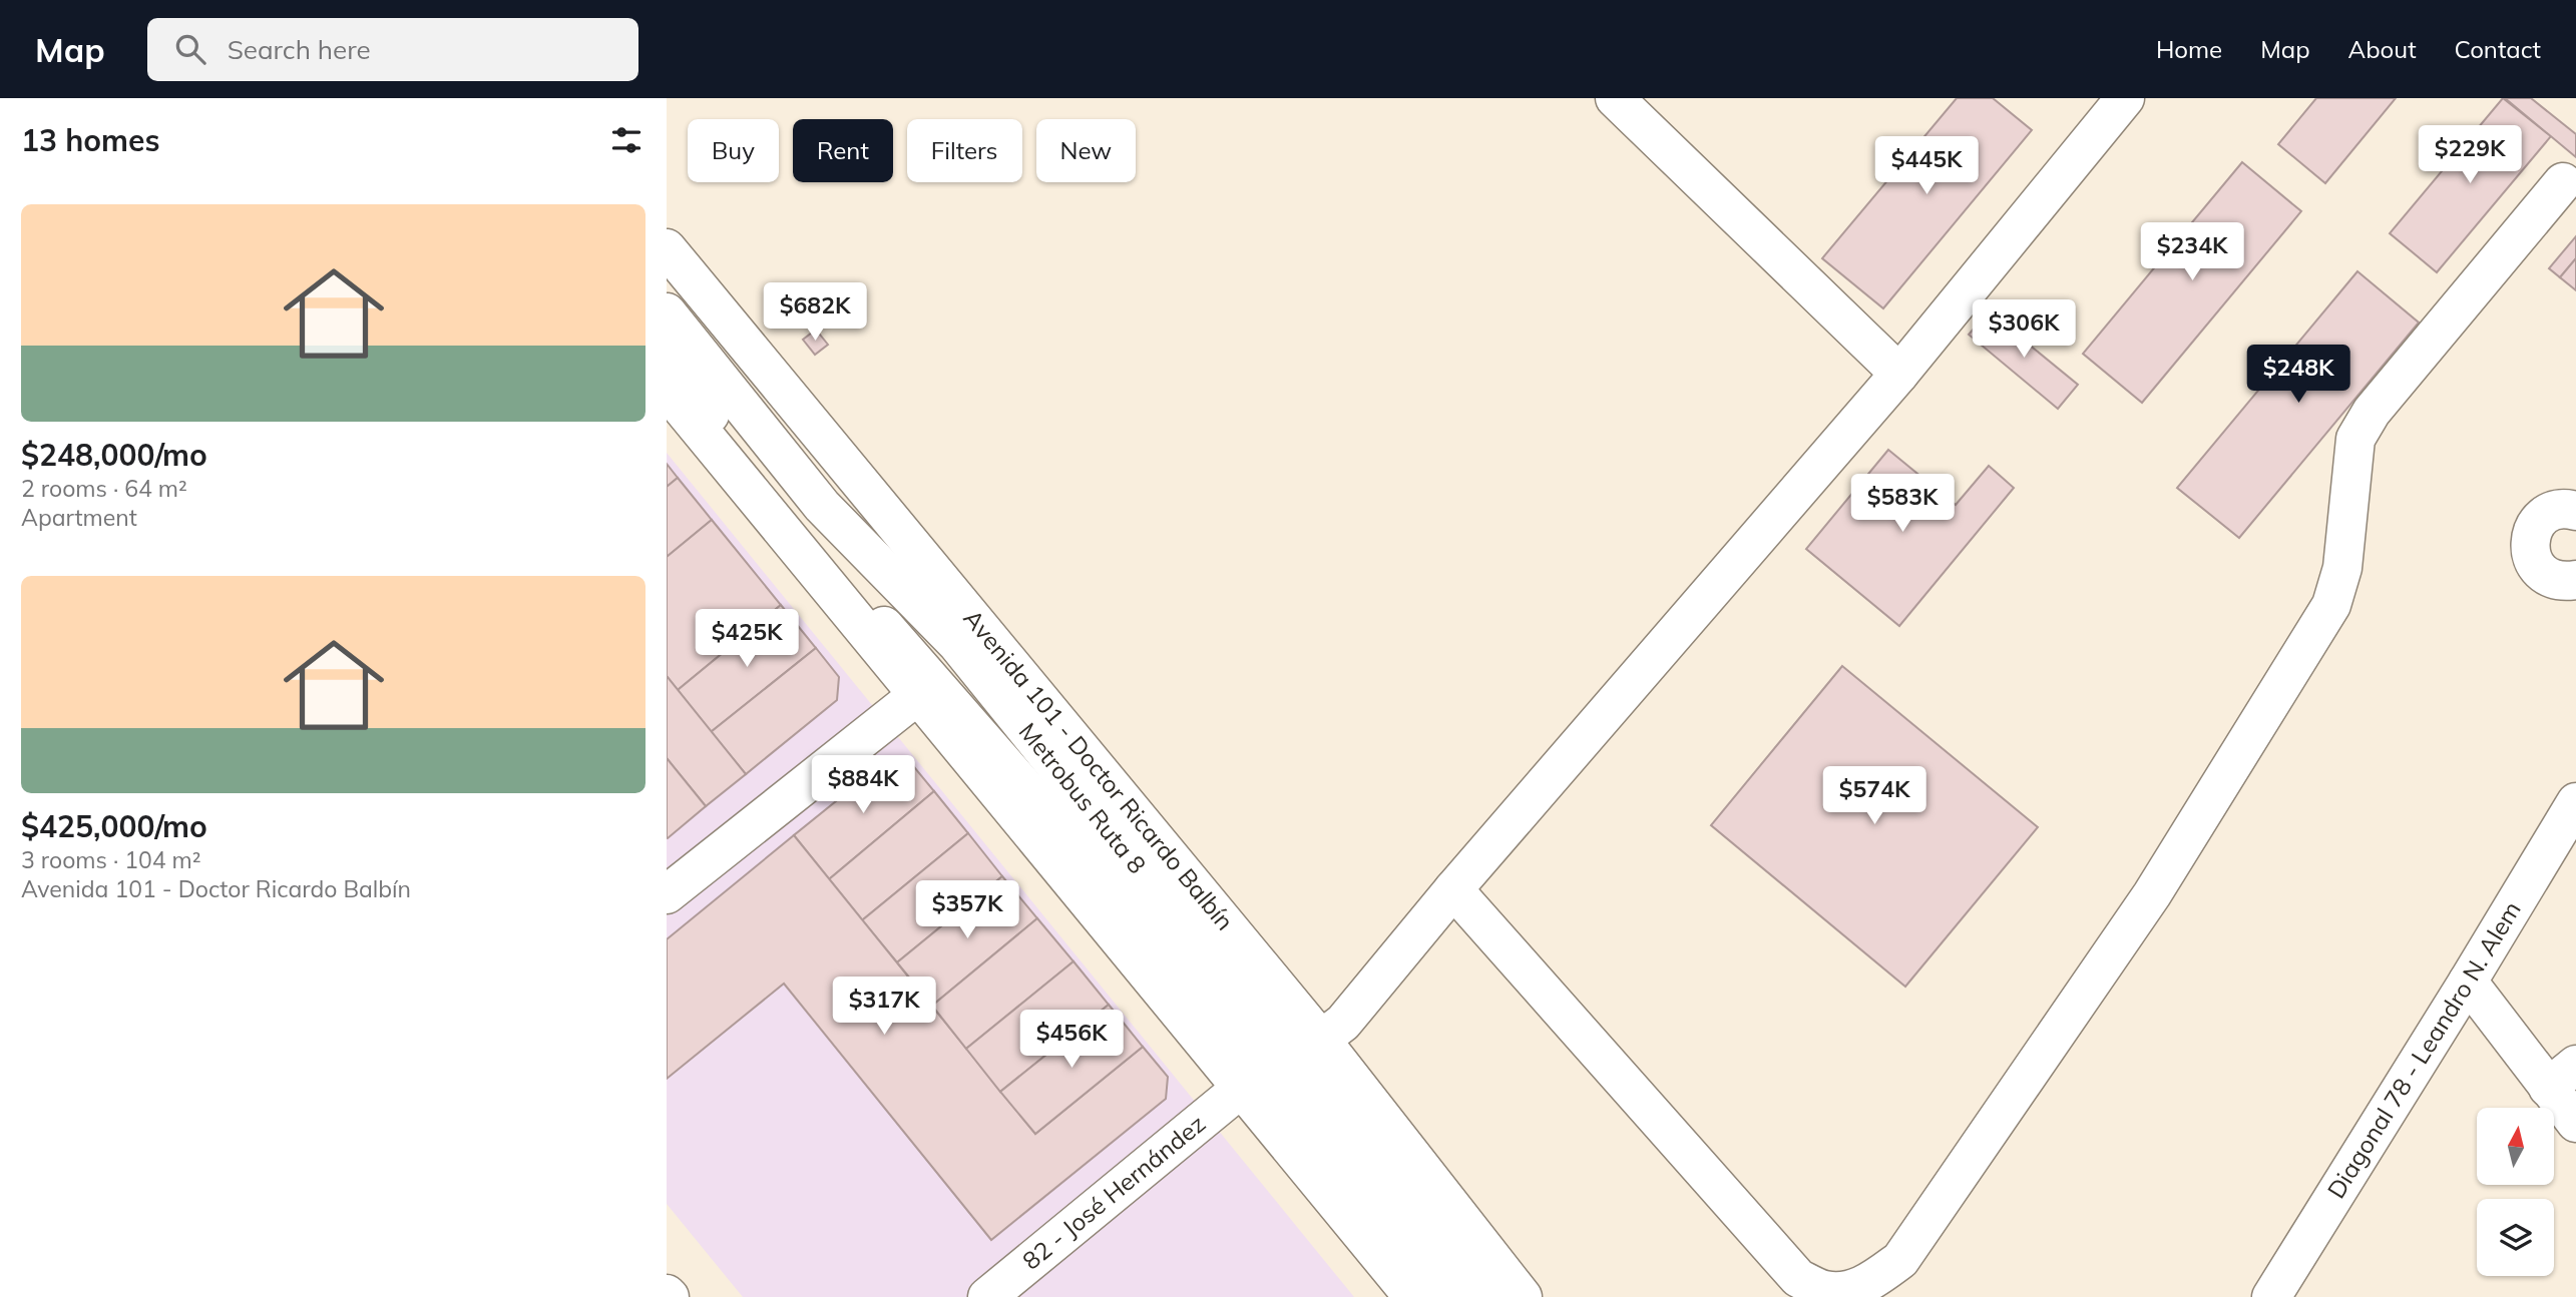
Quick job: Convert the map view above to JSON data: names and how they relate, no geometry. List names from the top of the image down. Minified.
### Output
{"streets":{"main road":["Avenida 101 - Doctor Ricardo Balbín","Metrobus Ruta 8","Diagonal 78 - Leandro N. Alem","82 - José Hernández"]},"north":"top","page":{"header":"Map","search":"Search here","nav":["Home","Map","About","Contact"],"heading":"13 homes","chip":["Buy","Rent","Filters","New"],"price":["$229K","$445K","$234K","$682K","$306K","$248K","$583K","$425K","$884K","$574K","$357K","$317K","$456K"],"list":[{"name":"$248,000/mo","note":"2 rooms · 64 m² · Apartment"},{"name":"$425,000/mo","note":"3 rooms · 104 m² · Avenida 101 - Doctor Ricardo Balbín"}]}}
